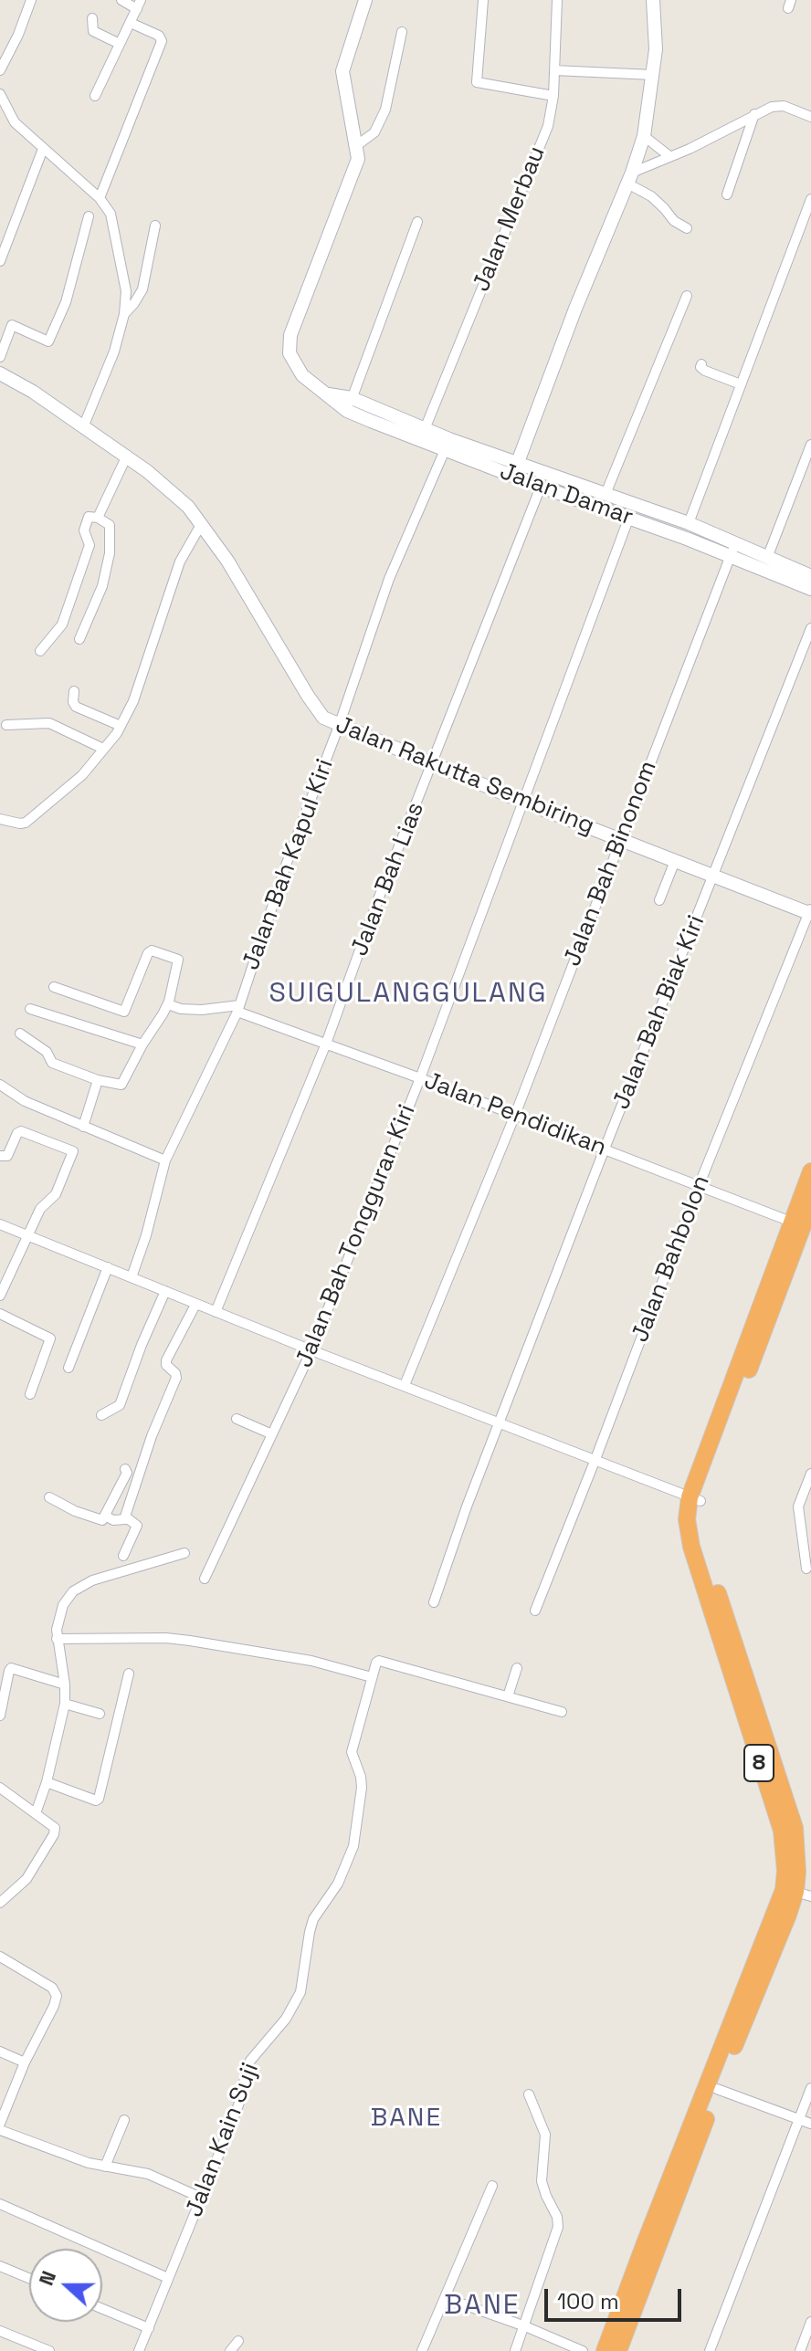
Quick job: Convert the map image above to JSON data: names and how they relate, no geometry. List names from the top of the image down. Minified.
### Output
{"streets":{"highway":["8"],"street":["Jalan Merbau","Jalan Damar","Jalan Rakutta Sembiring","Jalan Bah Binonom","Jalan Bah Kapul Kiri","Jalan Bah Lias","Jalan Bah Biak Kiri","Jalan Pendidikan","Jalan Bah Tongguran Kiri","Jalan Bahbolon","Jalan Kain Suji"]},"crossings":[["Jalan Merbau","Jalan Damar"],["Jalan Damar","Jalan Bah Binonom"],["Jalan Damar","Jalan Bah Kapul Kiri"],["Jalan Damar","Jalan Bah Lias"],["Jalan Damar","Jalan Bah Tongguran Kiri"],["Jalan Rakutta Sembiring","Jalan Bah Binonom"],["Jalan Rakutta Sembiring","Jalan Bah Kapul Kiri"],["Jalan Rakutta Sembiring","Jalan Bah Lias"],["Jalan Rakutta Sembiring","Jalan Bah Biak Kiri"],["Jalan Rakutta Sembiring","Jalan Bah Tongguran Kiri"],["Jalan Rakutta Sembiring","Jalan Bahbolon"],["Jalan Bah Binonom","Jalan Pendidikan"],["Jalan Bah Kapul Kiri","Jalan Pendidikan"],["Jalan Bah Lias","Jalan Pendidikan"],["Jalan Bah Biak Kiri","Jalan Pendidikan"],["Jalan Pendidikan","Jalan Bah Tongguran Kiri"],["Jalan Pendidikan","Jalan Bahbolon"],["Jalan Pendidikan","8"]],"districts":["SUIGULANGGULANG","BANE","BANE"],"scale_bar":"100 m","north":"left"}
